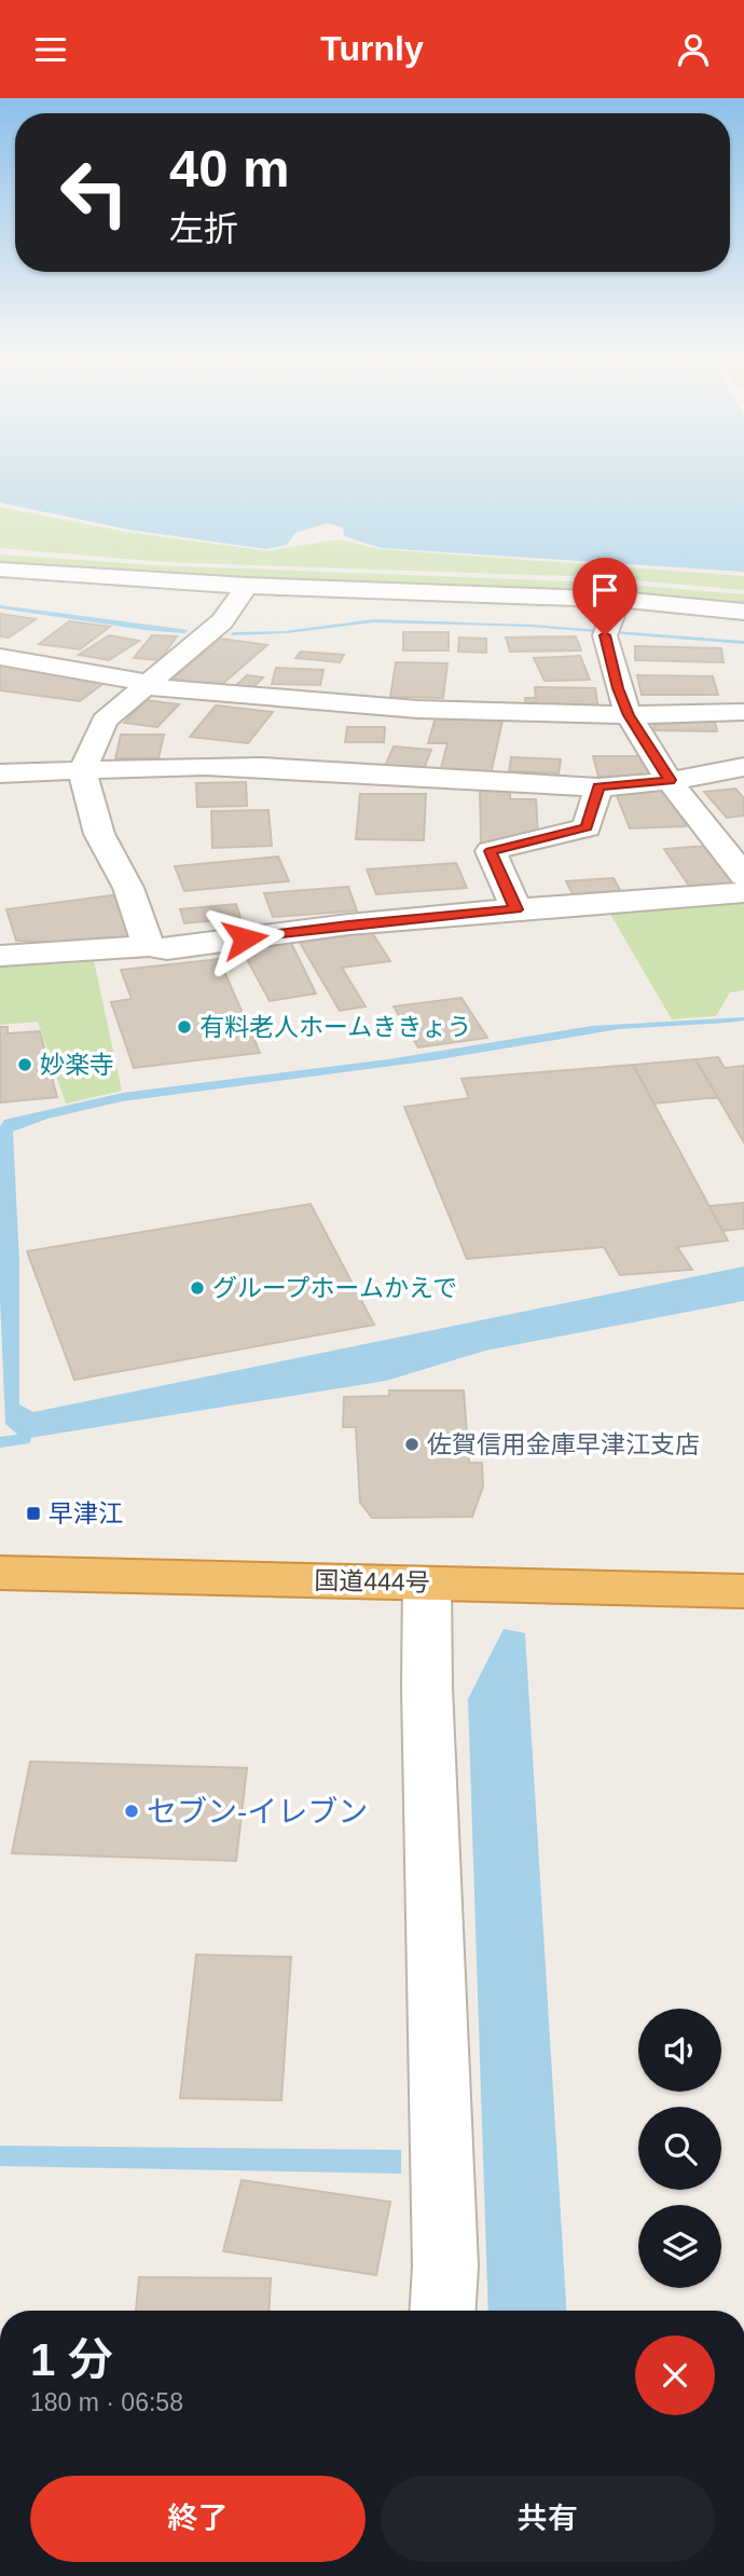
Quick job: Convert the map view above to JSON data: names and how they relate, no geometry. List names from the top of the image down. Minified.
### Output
{"streets":{"highway":["国道444号"]},"places":{"other":["有料老人ホームききょう","妙楽寺","グループホームかえで","佐賀信用金庫早津江支店","セブン-イレブン"],"transit":["早津江"]},"page":{"header":"Turnly","turn":["40 m","左折"],"heading":["1 分","180 m · 06:58"],"buttons":["終了","共有"]}}
